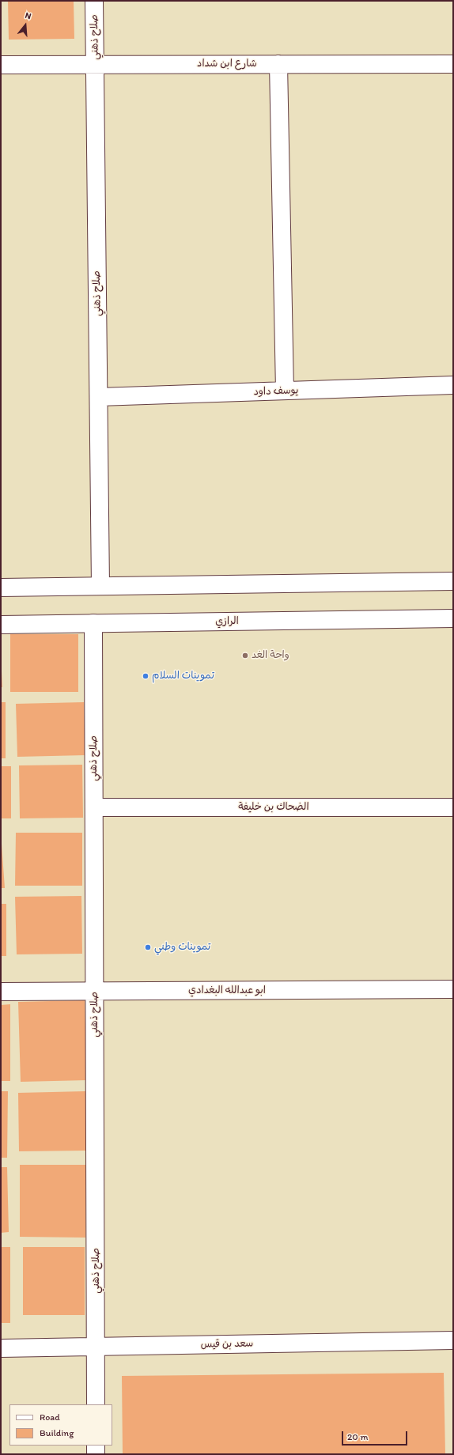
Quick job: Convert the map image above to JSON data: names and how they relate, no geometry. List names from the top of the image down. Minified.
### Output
{"streets":{"street":["صلاح ذهني","شارع ابن شداد","يوسف داود","الرازي","الضحاك بن خليفة","ابو عبدالله البغدادي","سعد بن قيس"]},"crossings":[["صلاح ذهني","شارع ابن شداد"],["صلاح ذهني","يوسف داود"],["صلاح ذهني","الرازي"],["صلاح ذهني","الضحاك بن خليفة"],["صلاح ذهني","ابو عبدالله البغدادي"],["صلاح ذهني","سعد بن قيس"]],"places":["واحة الغد","تموينات السلام","تموينات وطني"],"legend":["Road","Building"],"scale_bar":"20 m","north":"top"}
